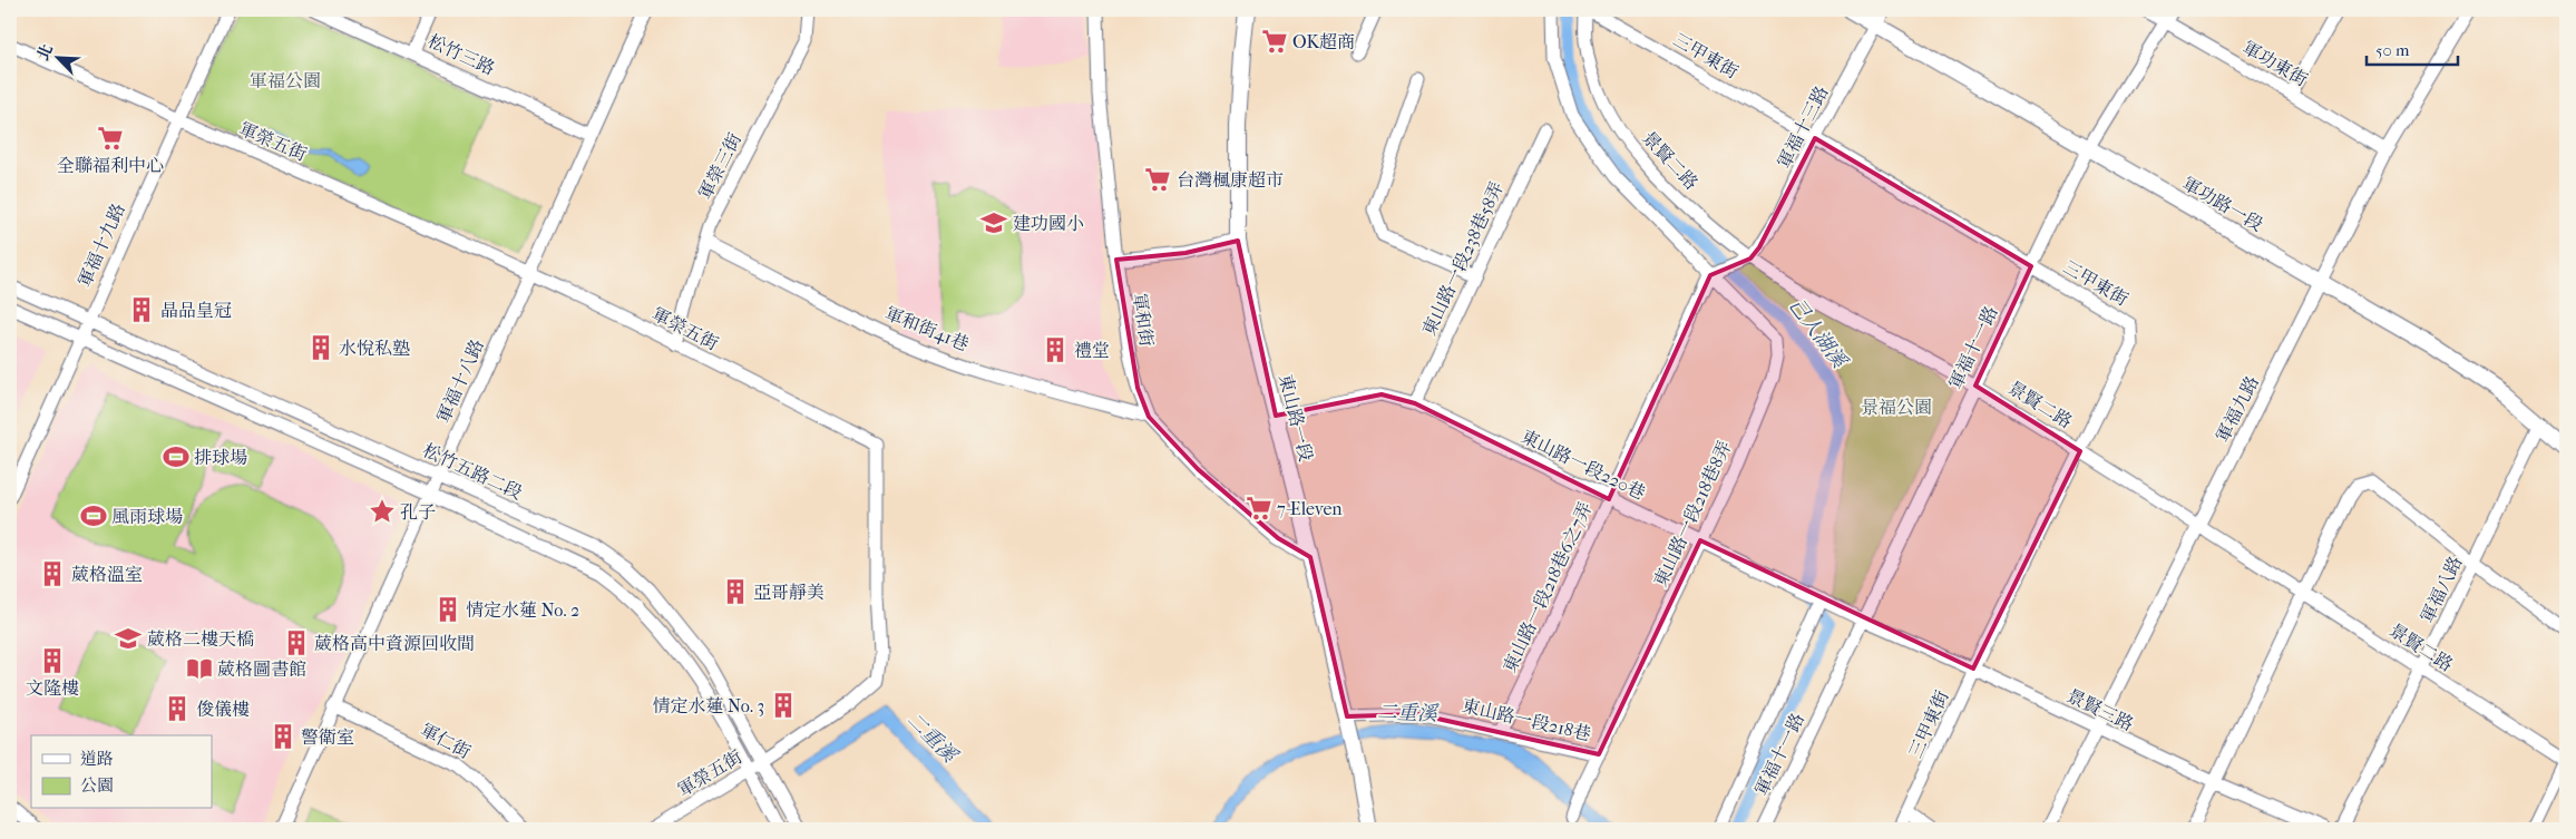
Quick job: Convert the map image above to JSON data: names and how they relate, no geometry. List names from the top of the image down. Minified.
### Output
{"streets":{"main road":["軍功路一段","東山路一段"],"street":["松竹三路","三甲東街","軍功東街","軍福十三路","軍榮五街","景賢二路","軍榮三街","軍福十九路","東山路一段238巷58弄","軍和街","軍和街41巷","軍福十一路","軍福十八路","軍福九路","東山路一段220巷","松竹五路二段","東山路一段218巷8弄","東山路一段218巷6之7弄","軍福八路","景賢三路","東山路一段218巷","軍仁街"]},"crossings":[["松竹三路","軍福十八路"],["三甲東街","軍福十三路"],["三甲東街","景賢二路"],["三甲東街","軍福十一路"],["三甲東街","景賢三路"],["軍功東街","軍福十一路"],["軍功東街","軍福九路"],["軍福十三路","景賢二路"],["軍福十三路","軍功路一段"],["軍榮五街","軍榮三街"],["軍榮五街","軍福十九路"],["軍榮五街","軍福十八路"],["軍榮五街","松竹五路二段"],["景賢二路","軍福十一路"],["景賢二路","軍福九路"],["景賢二路","軍福八路"],["軍榮三街","軍和街41巷"],["軍功路一段","軍福十一路"],["軍功路一段","軍福九路"],["軍功路一段","軍福八路"],["軍福十九路","松竹五路二段"],["東山路一段238巷58弄","東山路一段220巷"],["軍和街","軍和街41巷"],["軍和街","東山路一段"],["軍福十一路","東山路一段220巷"],["軍福十一路","景賢三路"],["軍福十八路","松竹五路二段"],["軍福十八路","軍仁街"],["軍福九路","景賢三路"],["東山路一段","東山路一段220巷"],["東山路一段","東山路一段218巷"],["東山路一段220巷","東山路一段218巷8弄"],["東山路一段220巷","東山路一段218巷6之7弄"],["東山路一段220巷","景賢三路"],["東山路一段218巷8弄","東山路一段218巷6之7弄"],["東山路一段218巷8弄","東山路一段218巷"],["東山路一段218巷6之7弄","東山路一段218巷"]],"water":["己人湖溪","二重溪"],"parks":["軍福公園","景福公園"],"places":{"supermarket":["OK超商","全聯福利中心","台灣楓康超市","7-Eleven"],"school or university":["建功國小","葳格二樓天橋"],"building":["晶品皇冠","水悅私塾","禮堂","葳格溫室","亞哥靜美","情定水蓮 No. 2","葳格高中資源回收間","文隆樓","情定水蓮 No. 3","俊儀樓","警衛室"],"sports":["排球場","風雨球場"],"place":["孔子"],"library":["葳格圖書館"]},"legend":["道路","公園"],"scale_bar":"50 m","north":"top left"}
